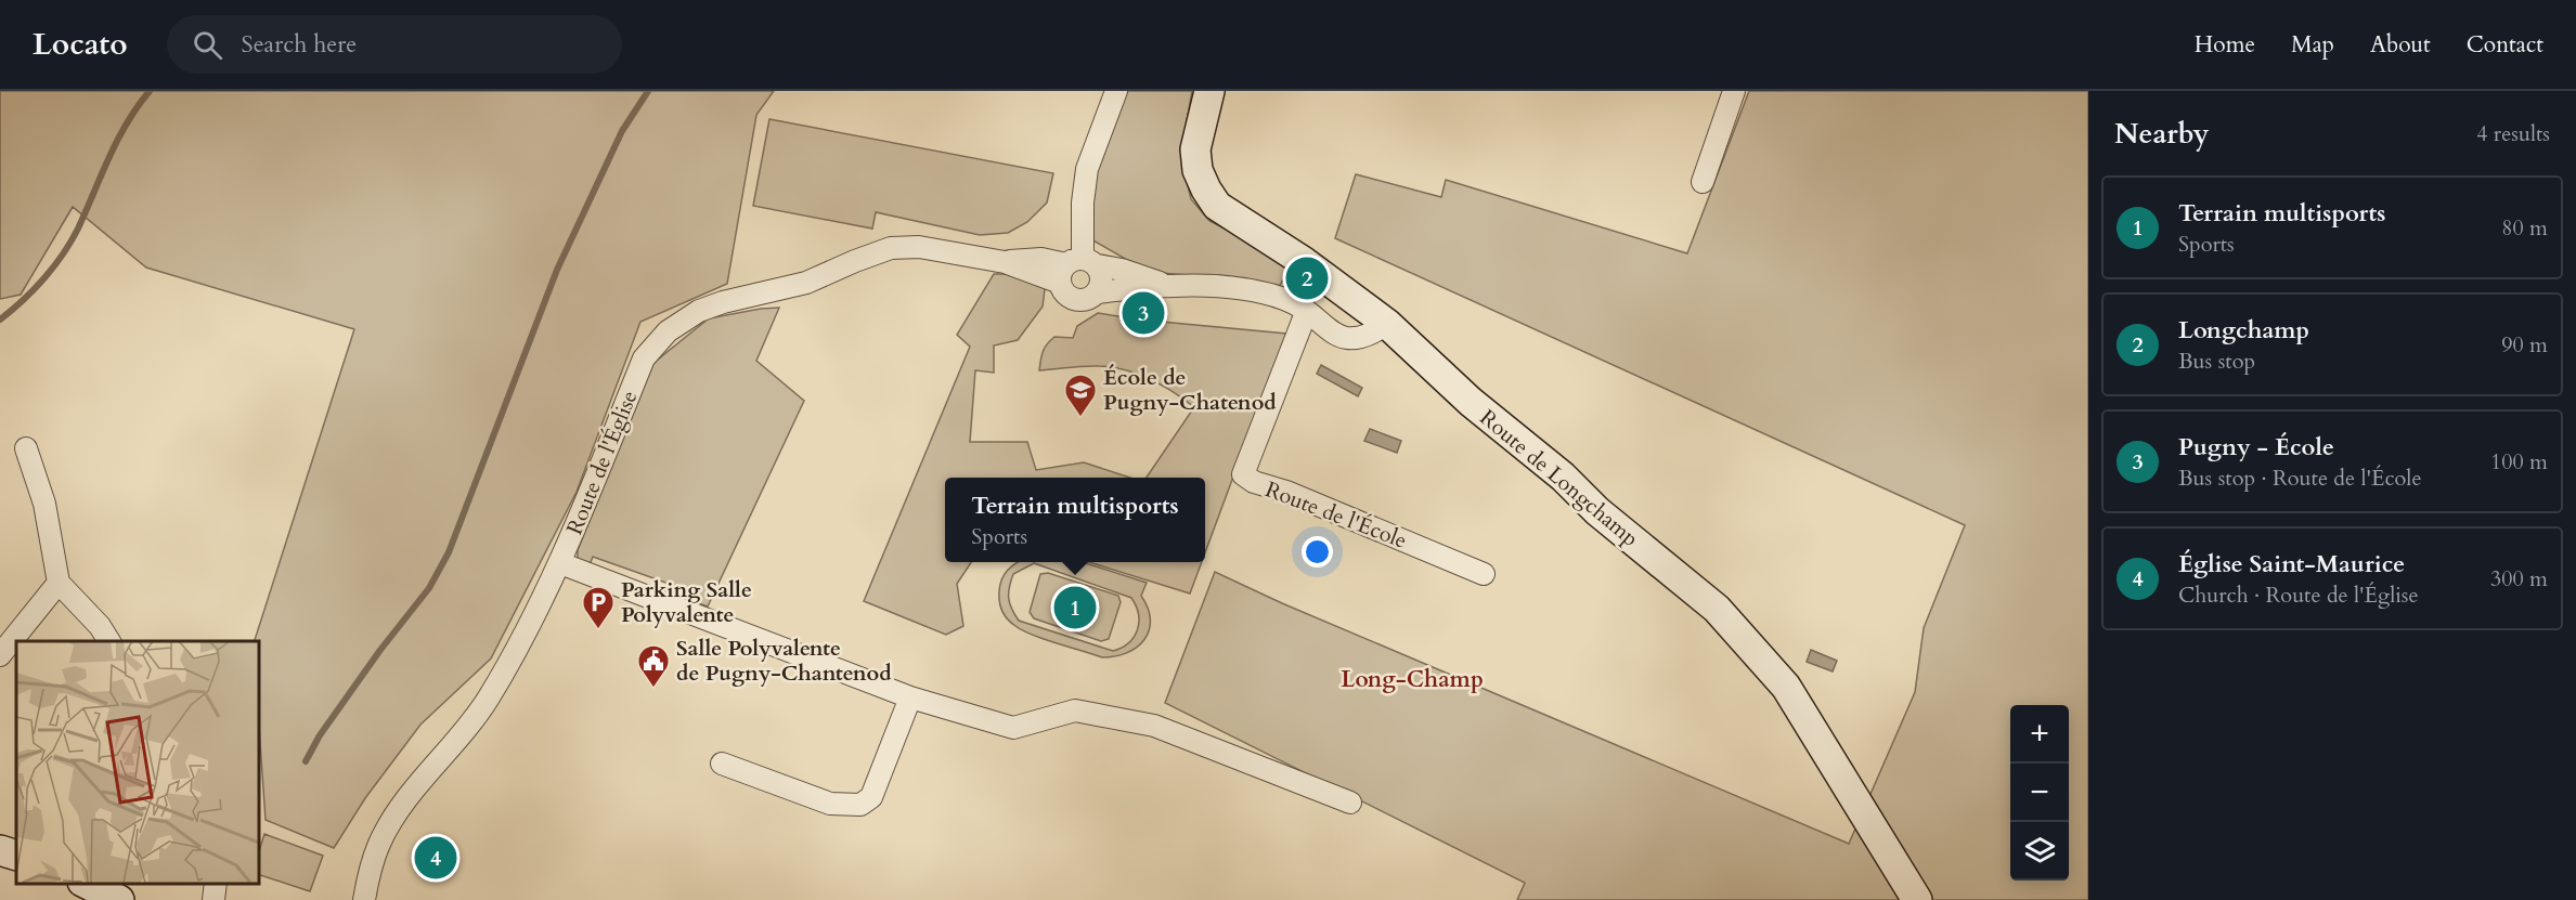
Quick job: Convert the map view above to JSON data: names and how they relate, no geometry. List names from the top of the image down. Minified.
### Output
{"streets":{"street":["Route de l'Église","Route de Longchamp","Route de l'École"]},"districts":["Long-Champ"],"places":{"school or university":["École de Pugny-Chatenod"],"parking":["Parking Salle Polyvalente"],"public building":["Salle Polyvalente de Pugny-Chantenod"]},"page":{"header":"Locato","search":"Search here","nav":["Home","Map","About","Contact"],"heading":["Nearby","4 results"],"list":[{"mark":"1","name":"Terrain multisports","note":"Sports","value":"80 m"},{"mark":"2","name":"Longchamp","note":"Bus stop","value":"90 m"},{"mark":"3","name":"Pugny - École","note":"Bus stop · Route de l'École","value":"100 m"},{"mark":"4","name":"Église Saint-Maurice","note":"Church · Route de l'Église","value":"300 m"}],"pins":["2","3","1","4"],"popup":["Terrain multisports","Sports"],"map_buttons":["+","−"]}}
